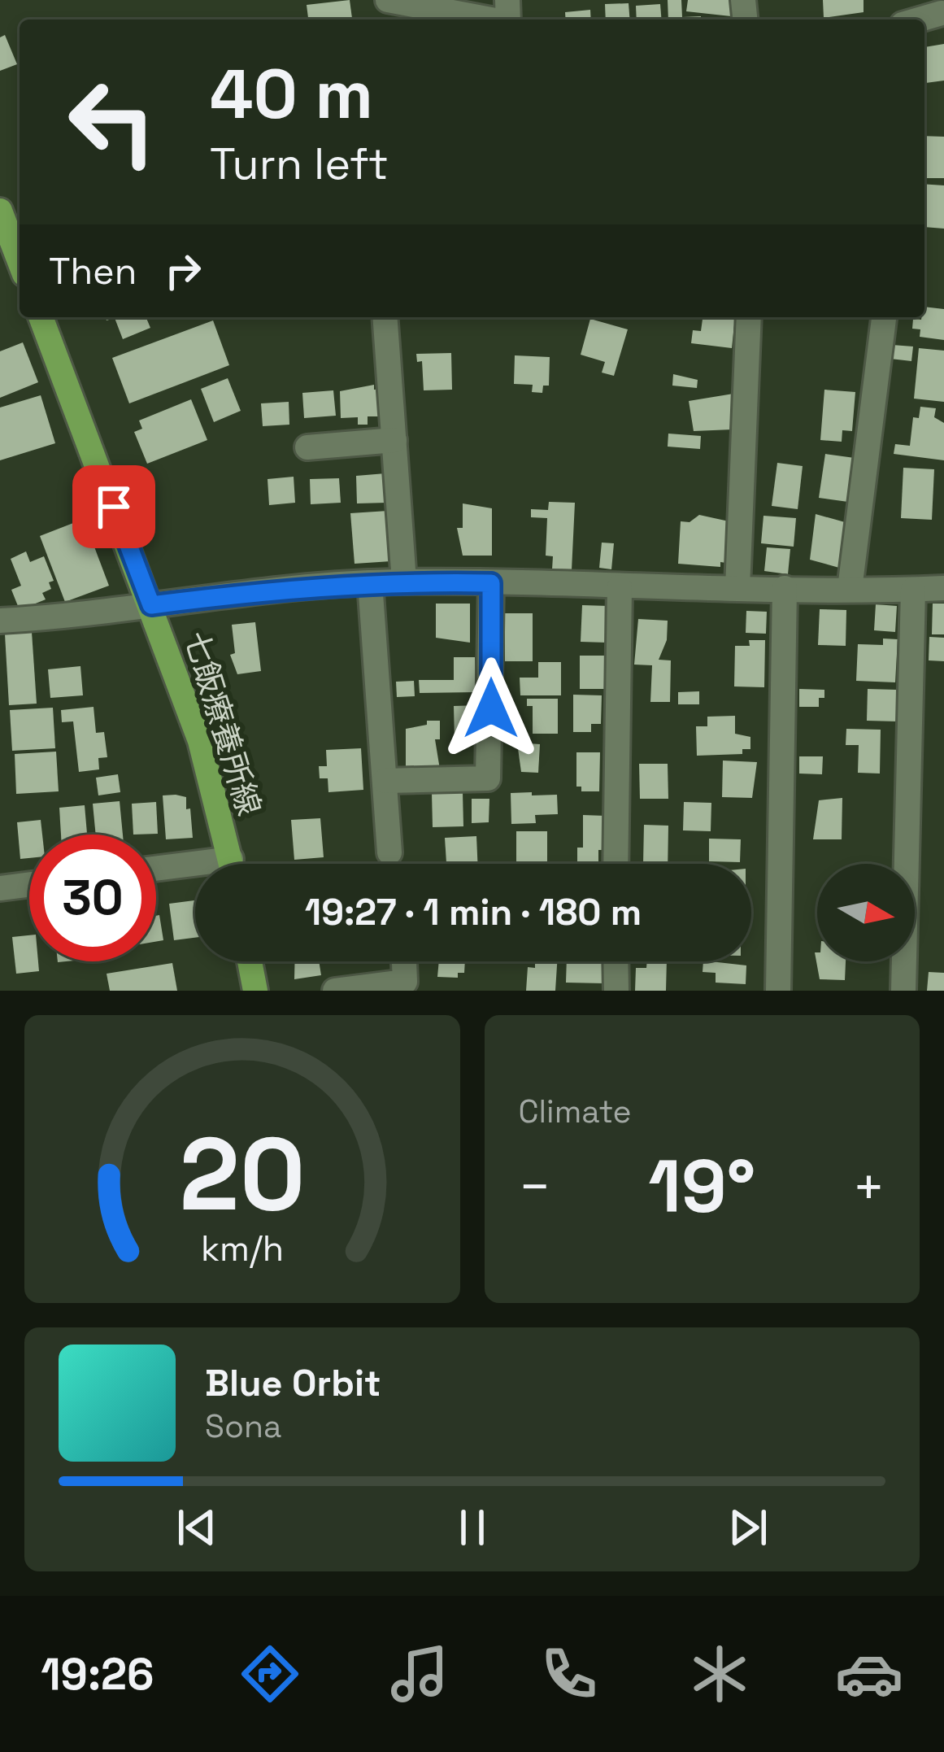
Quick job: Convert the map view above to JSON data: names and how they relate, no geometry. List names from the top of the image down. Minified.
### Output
{"streets":{"main road":["七飯療養所線"]},"north":"right","page":{"turn":["40 m","Turn left"],"then":"Then","limit":"30","trip":"19:27 · 1 min · 180 m","tile":"Climate","heat":["−","19°","+"],"song":["Blue Orbit","Sona"],"tabs":"19:26","gauge":["20","km/h"]}}
